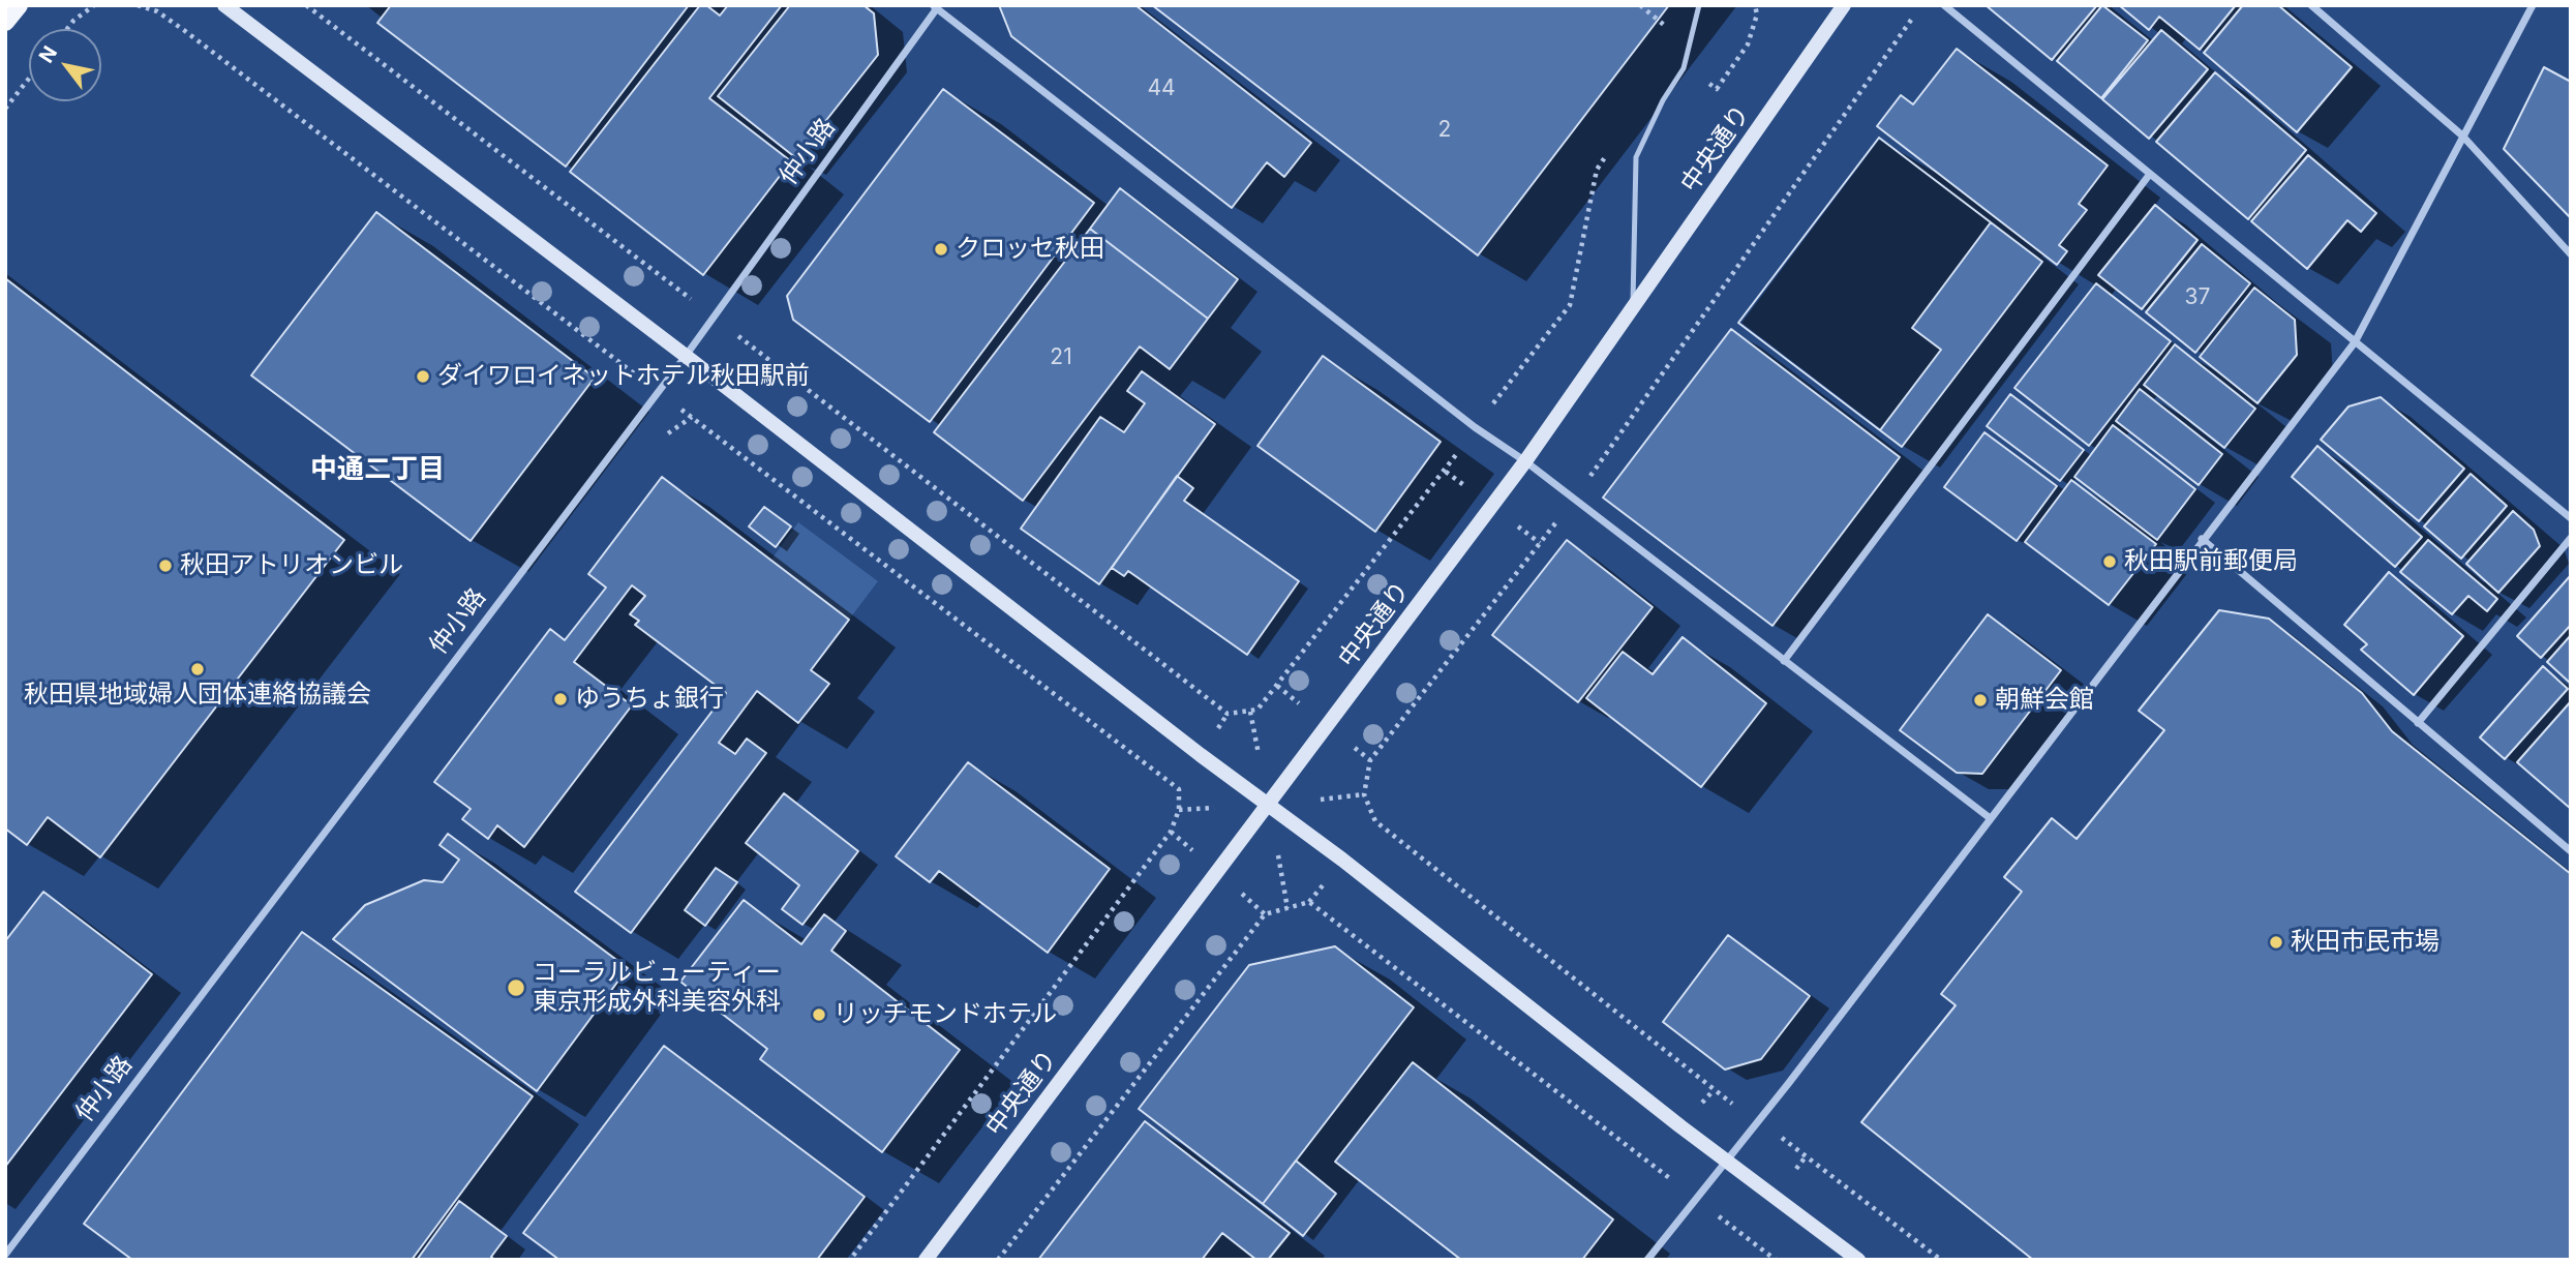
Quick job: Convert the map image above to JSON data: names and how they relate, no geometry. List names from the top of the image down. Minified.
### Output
{"streets":{"street":["中央通り","仲小路"]},"districts":["中通二丁目"],"places":["クロッセ秋田","ダイワロイネットホテル秋田駅前","秋田駅前郵便局","秋田アトリオンビル","秋田県地域婦人団体連絡協議会","ゆうちょ銀行","朝鮮会館","秋田市民市場","コーラルビューティー 東京形成外科美容外科","リッチモンドホテル"],"house_numbers":["44","2","37","21"],"north":"top left"}
